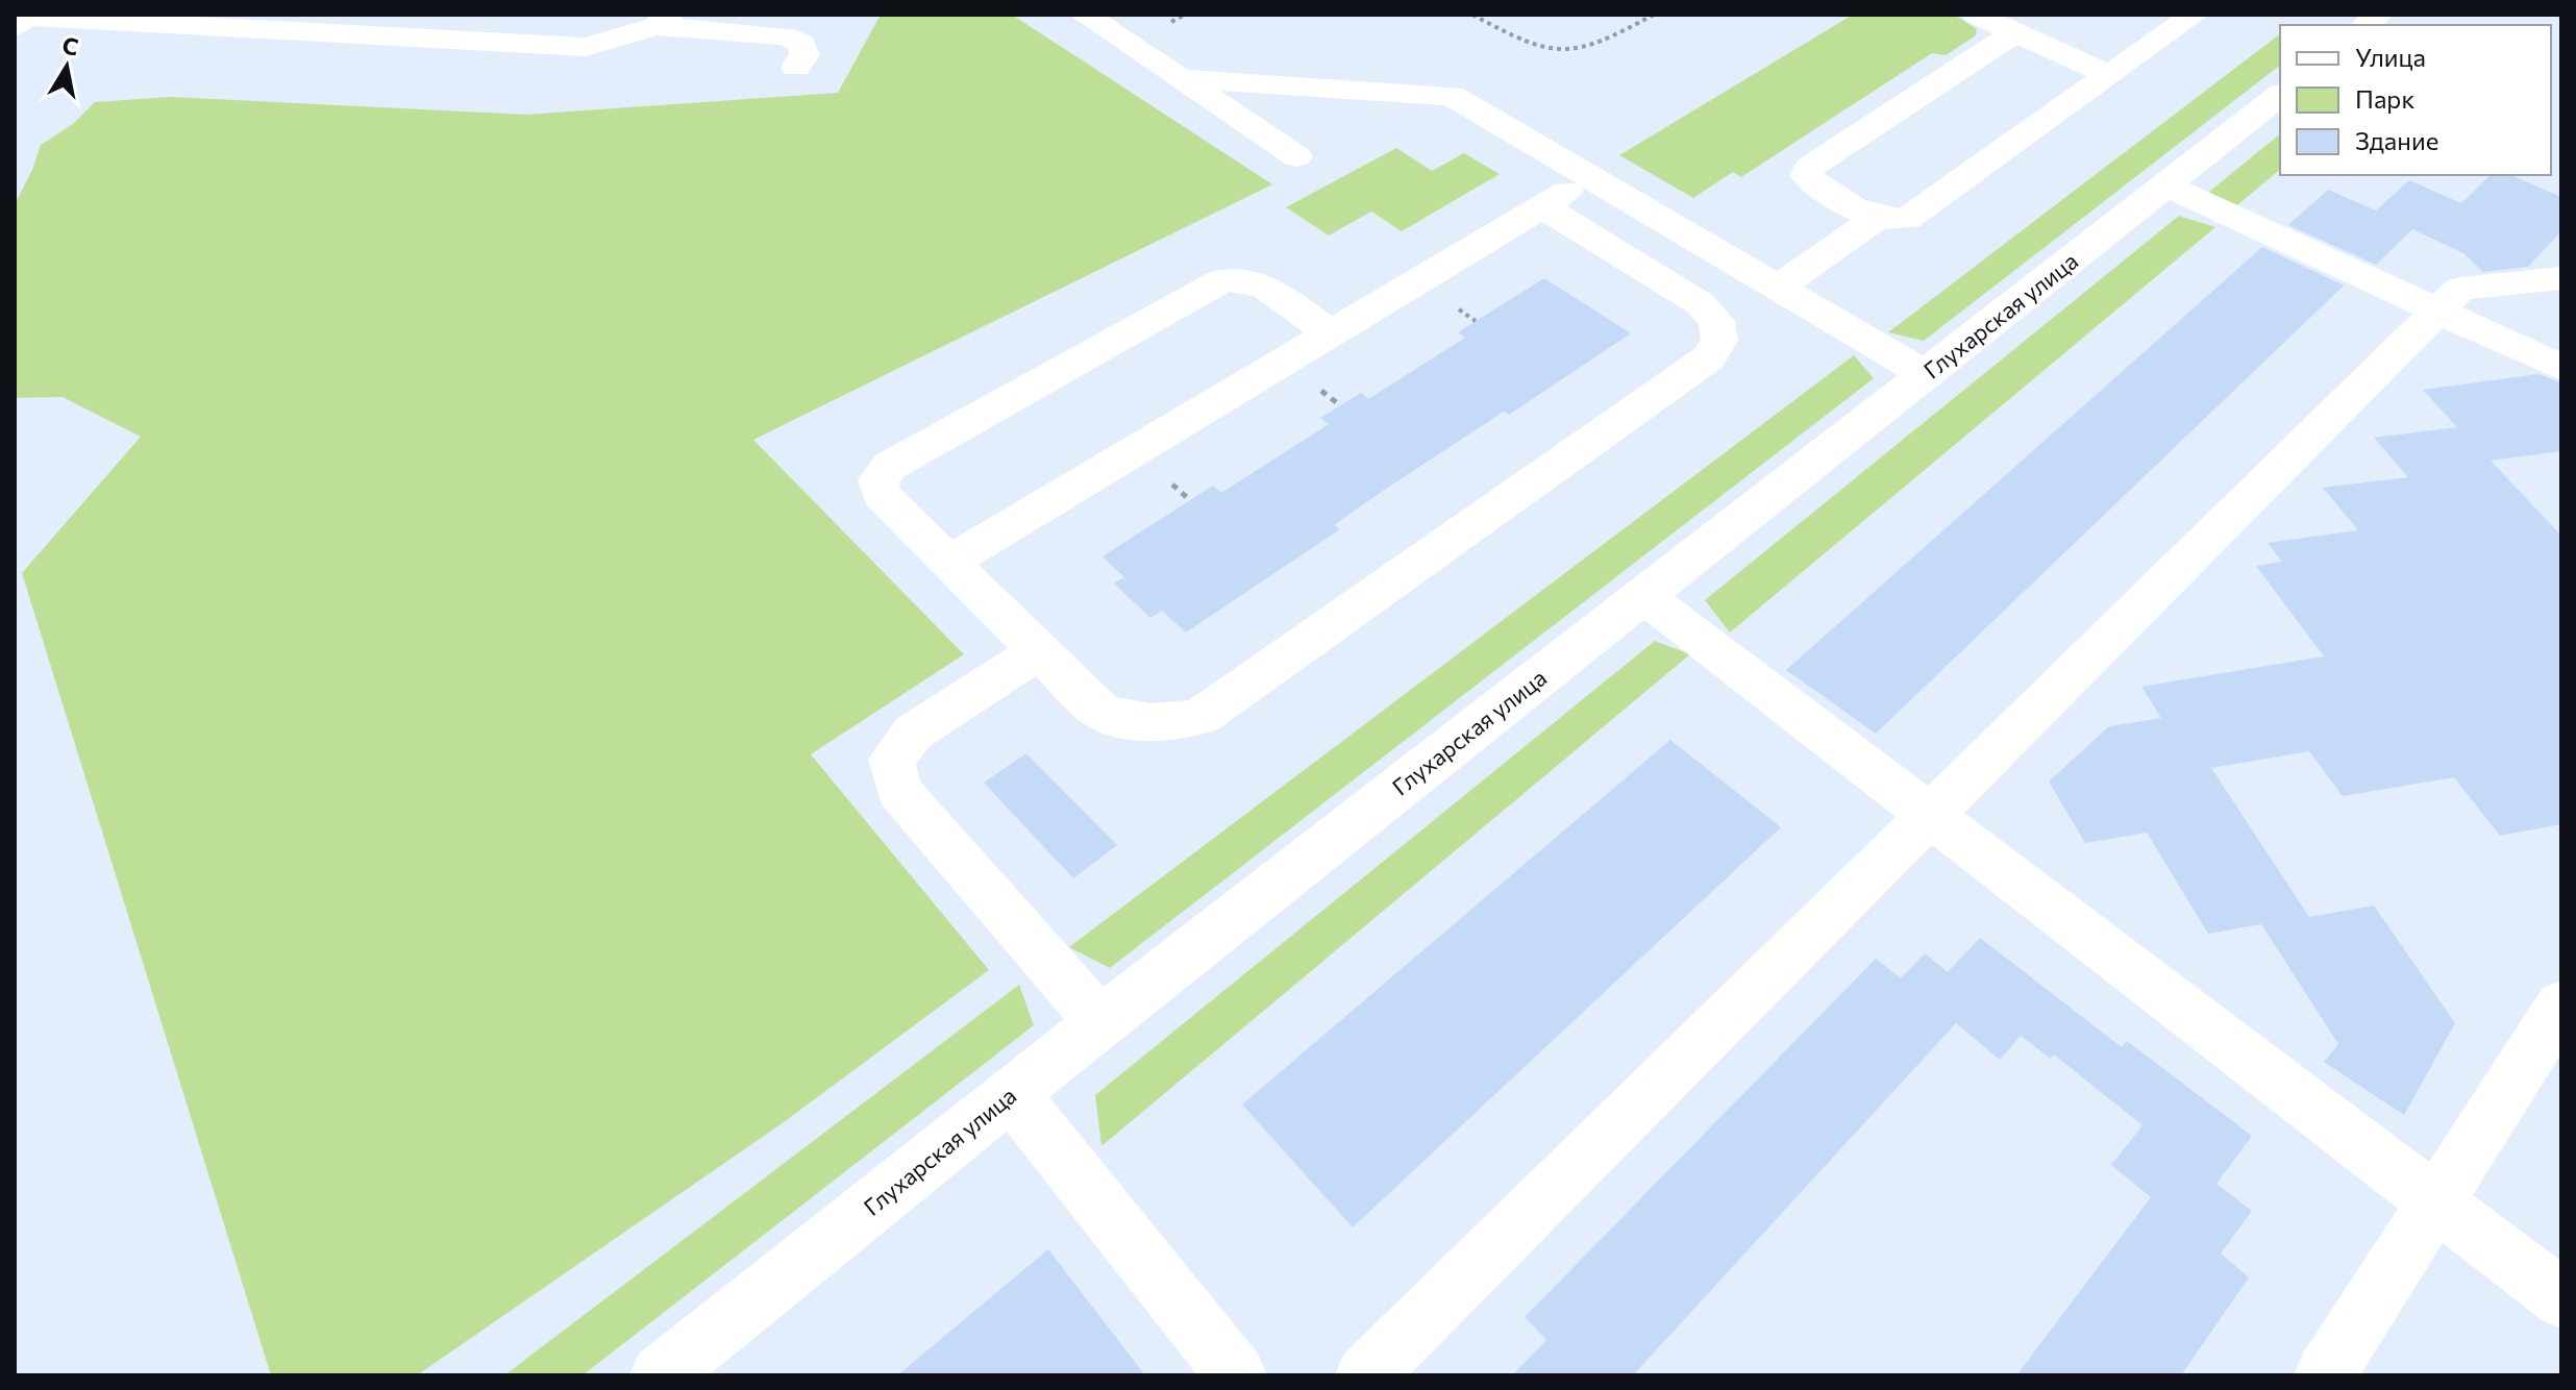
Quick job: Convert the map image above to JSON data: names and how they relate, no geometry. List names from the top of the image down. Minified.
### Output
{"streets":{"street":["Глухарская улица"]},"legend":["Улица","Парк","Здание"],"north":"top"}
